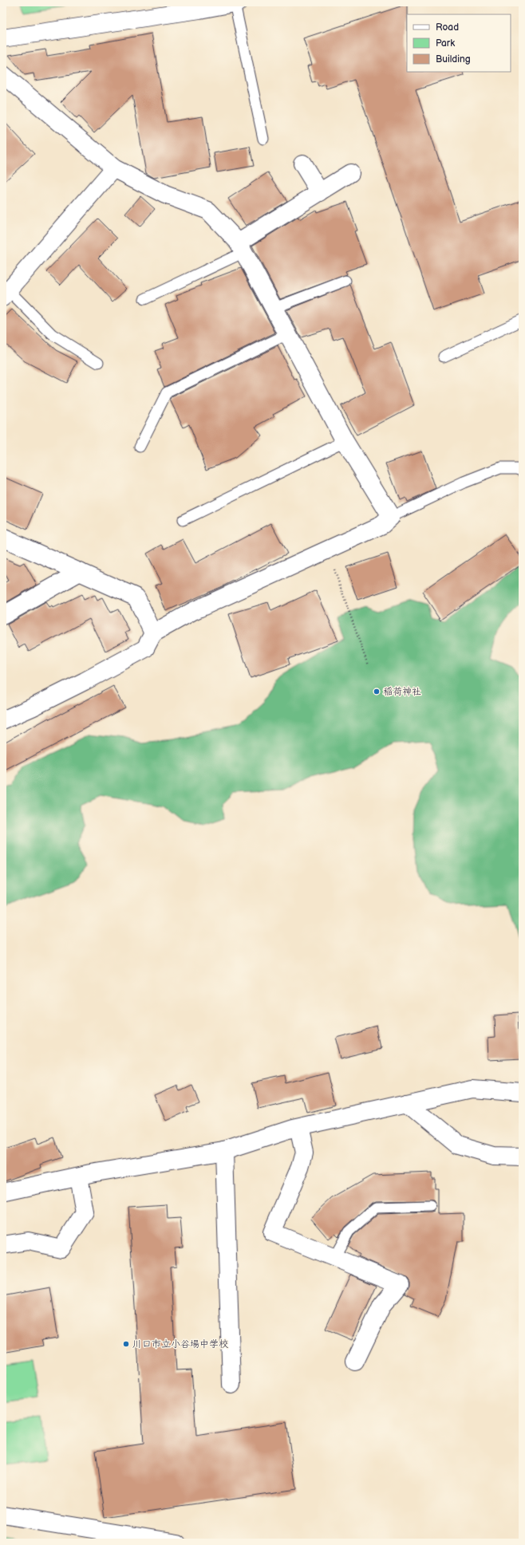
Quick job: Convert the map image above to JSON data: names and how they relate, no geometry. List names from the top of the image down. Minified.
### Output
{"places":["稲荷神社","川口市立小谷場中学校"],"legend":["Road","Park","Building"]}
